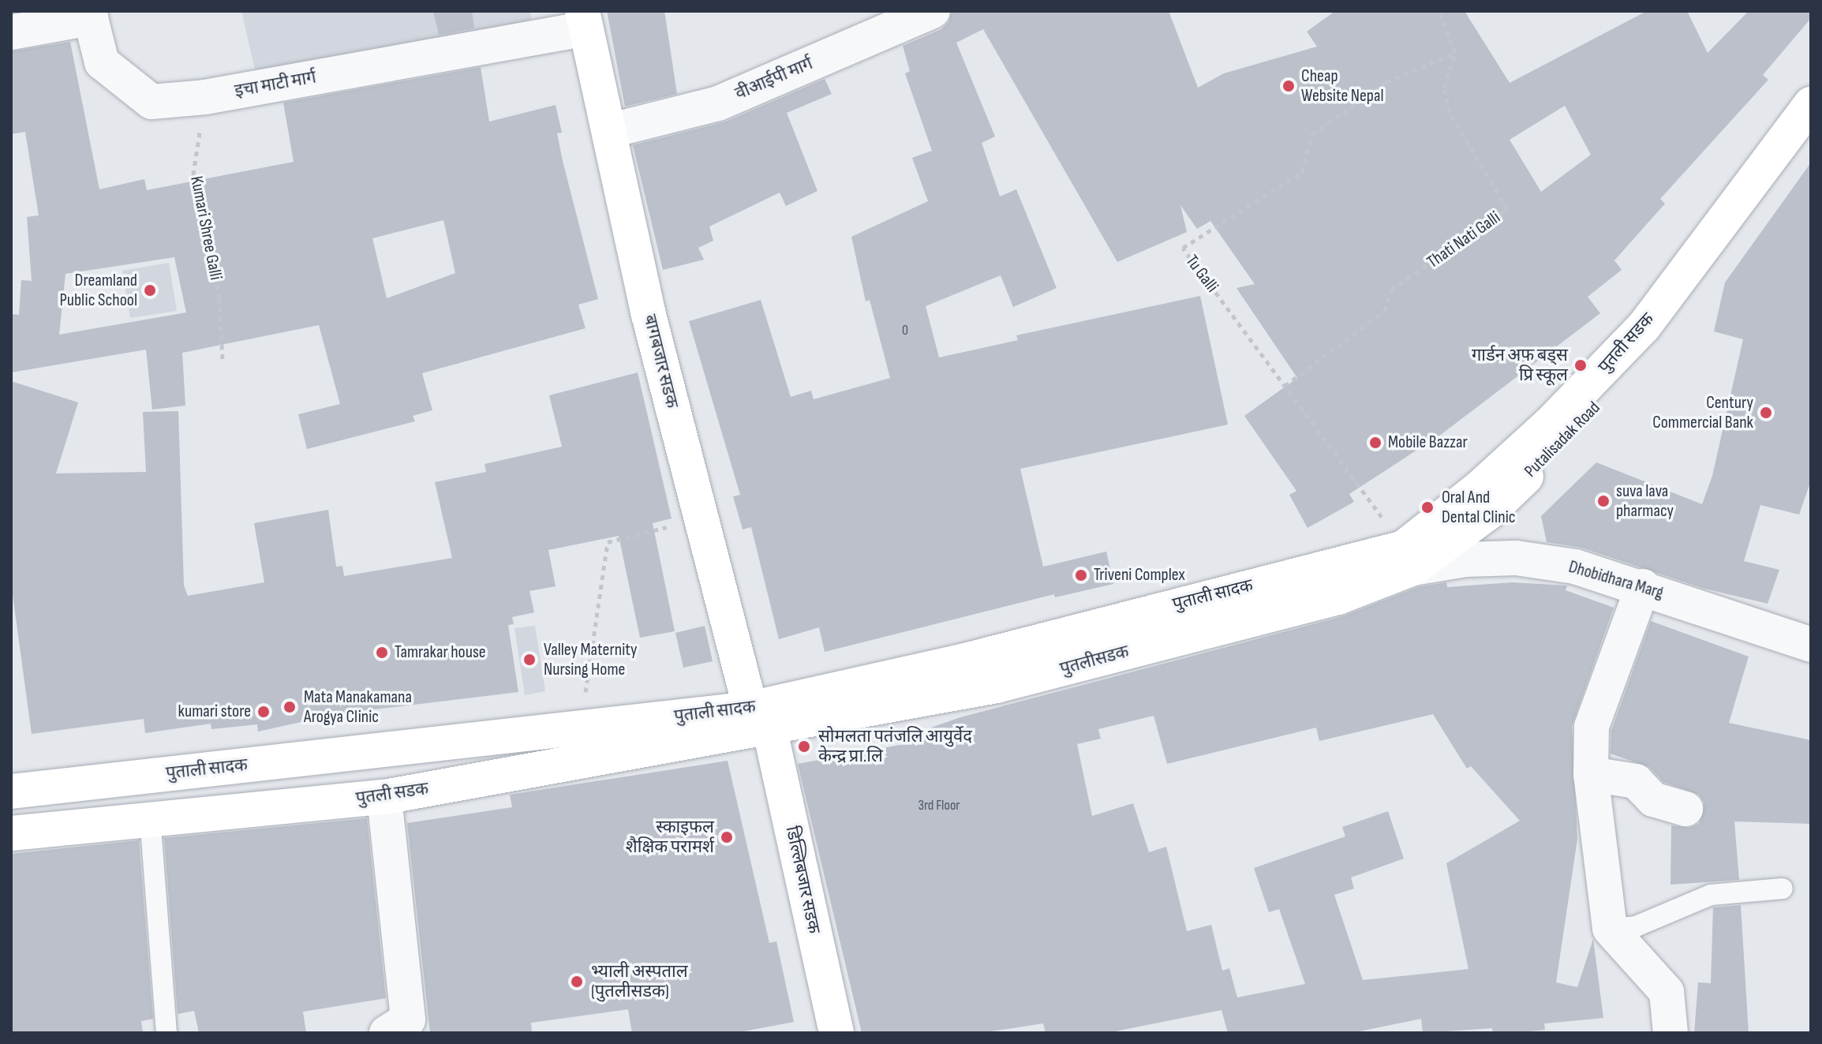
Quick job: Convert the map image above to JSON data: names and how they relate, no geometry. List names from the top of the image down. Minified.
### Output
{"streets":{"main road":["पुतली सडक","बागबजार सडक","Putalisadak Road","पुताली सादक","पुतलीसडक","डिल्लिबजार सडक"],"street":["वीआईपी मार्ग","इचा माटी मार्ग","Dhobidhara Marg"],"path":["Kumari Shree Galli","Thati Nati Galli","Tu Galli"]},"crossings":[["वीआईपी मार्ग","बागबजार सडक"],["इचा माटी मार्ग","Kumari Shree Galli"],["इचा माटी मार्ग","बागबजार सडक"],["Thati Nati Galli","Tu Galli"],["Tu Galli","पुतली सडक"],["Tu Galli","Putalisadak Road"],["Tu Galli","Dhobidhara Marg"],["Tu Galli","पुतलीसडक"],["पुतली सडक","बागबजार सडक"],["पुतली सडक","Putalisadak Road"],["पुतली सडक","Dhobidhara Marg"],["पुतली सडक","पुताली सादक"],["पुतली सडक","पुतलीसडक"],["पुतली सडक","डिल्लिबजार सडक"],["बागबजार सडक","पुताली सादक"],["बागबजार सडक","पुतलीसडक"],["बागबजार सडक","डिल्लिबजार सडक"],["Putalisadak Road","Dhobidhara Marg"],["Putalisadak Road","पुतलीसडक"],["Dhobidhara Marg","पुतलीसडक"],["पुताली सादक","पुतलीसडक"],["पुताली सादक","डिल्लिबजार सडक"],["पुतलीसडक","डिल्लिबजार सडक"]],"places":["Cheap Website Nepal","Dreamland Public School","गार्डन अफ बड्स प्रि स्कूल","Century Commercial Bank","Mobile Bazzar","suva lava pharmacy","Oral And Dental Clinic","Triveni Complex","Tamrakar house","Valley Maternity Nursing Home","Mata Manakamana Arogya Clinic","kumari store","सोमलता पतंजलि आयुर्वेद केन्द्र प्रा.लि","स्काइफल शैक्षिक परामर्श","भ्याली अस्पताल (पुतलीसडक)"],"house_numbers":["0","3rd Floor"]}
